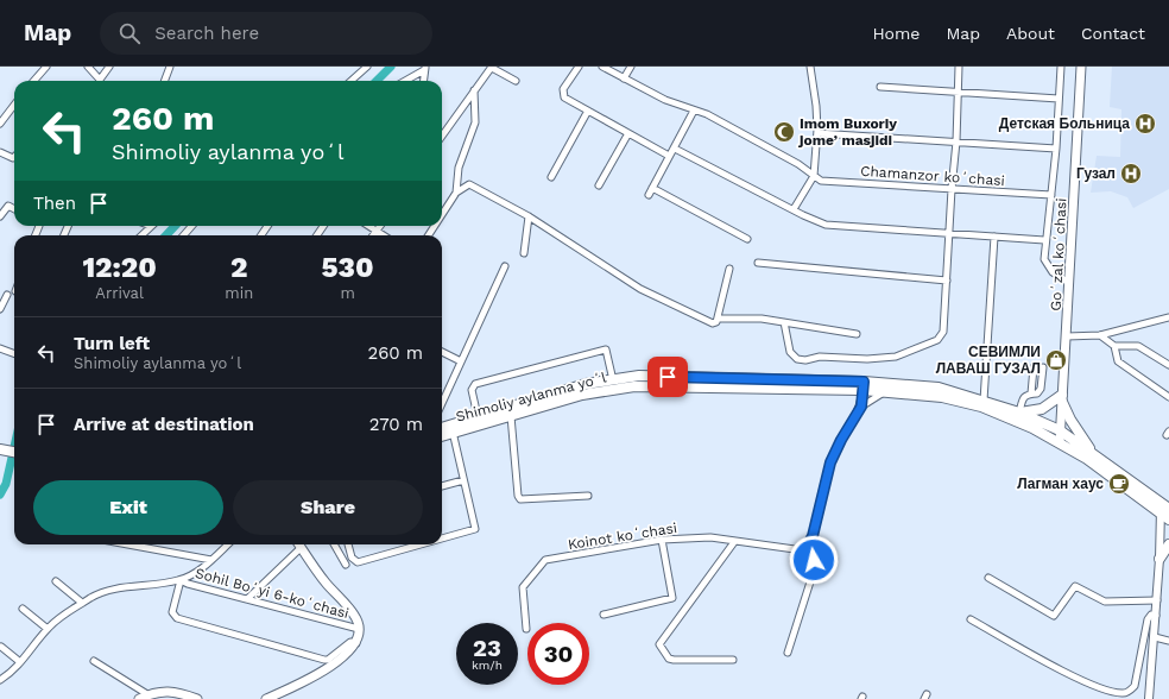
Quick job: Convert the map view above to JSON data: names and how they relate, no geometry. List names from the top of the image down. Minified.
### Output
{"streets":{"main road":["Goʻzal koʻchasi","Shimoliy aylanma yoʻl"],"street":["Chamanzor koʻchasi","Koinot koʻchasi","Sohil Boʻyi 6-koʻchasi"]},"crossings":[["Goʻzal koʻchasi","Shimoliy aylanma yoʻl"]],"places":{"hospital":["Детская Больница","Гузал"],"mosque":["Imom Buxoriy jome’ masjidi"],"shop":["СЕВИМЛИ ЛАВАШ ГУЗАЛ"],"cafe":["Лагман хаус"]},"page":{"header":"Map","search":"Search here","nav":["Home","Map","About","Contact"],"turn":["260 m","Shimoliy aylanma yoʻl"],"then":"Then","eta":["12:20","Arrival","2","min","530","m"],"list":[{"name":"Turn left","note":"Shimoliy aylanma yoʻl","value":"260 m"},{"name":"Arrive at destination","value":"270 m"}],"buttons":["Exit","Share"],"speed":"23 km/h","limit":"30"}}
